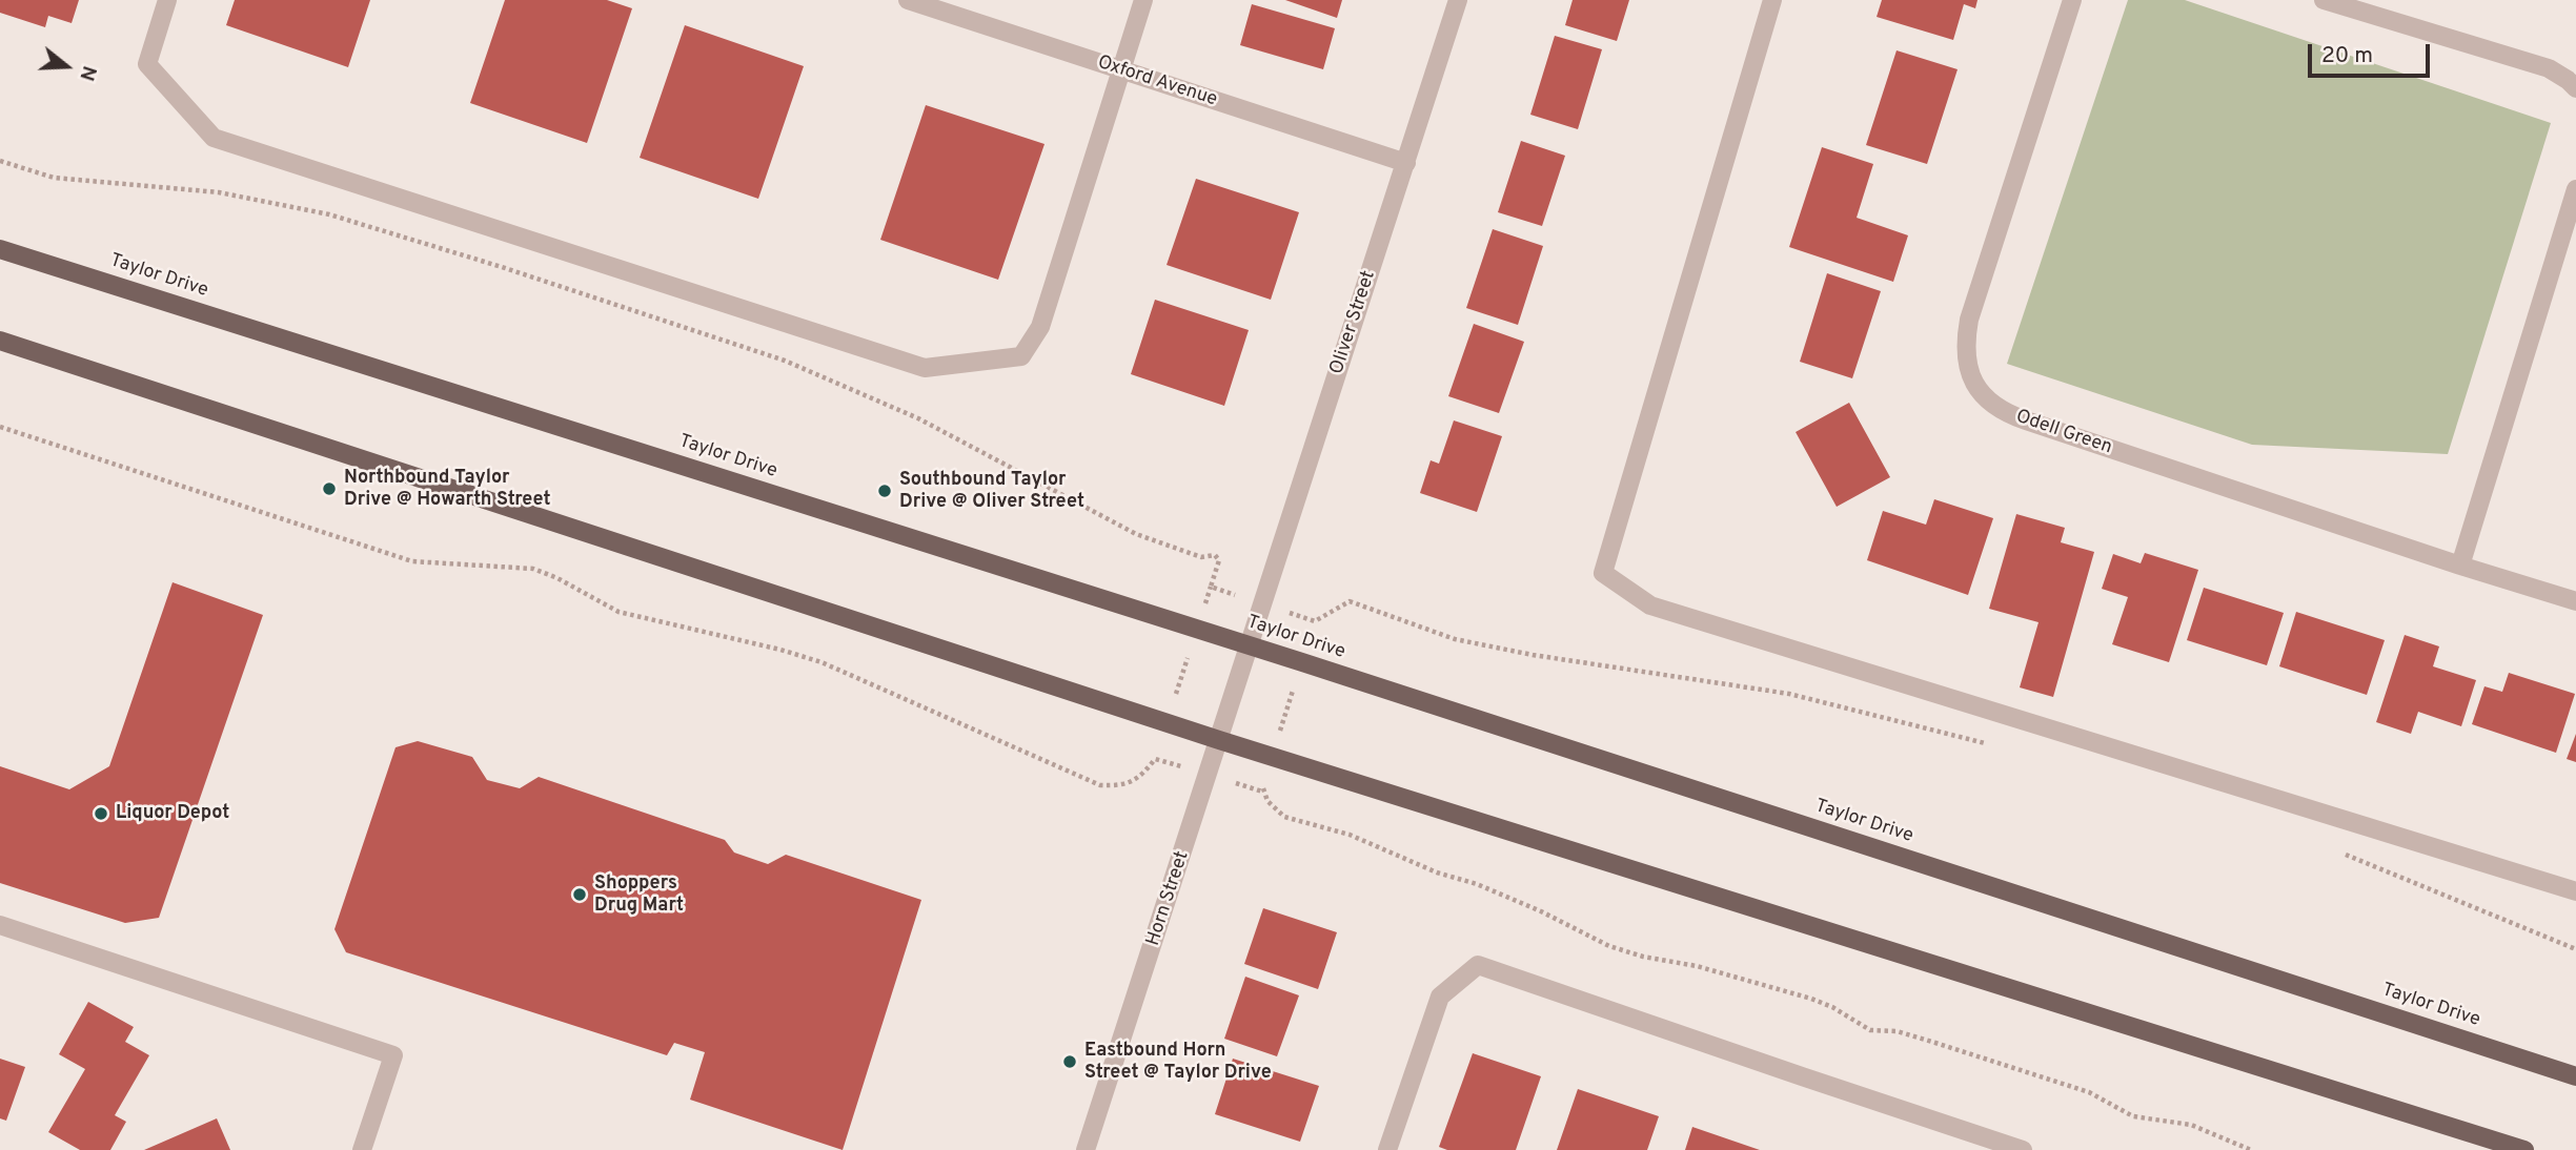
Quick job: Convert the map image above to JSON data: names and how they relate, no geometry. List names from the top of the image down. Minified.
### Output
{"streets":{"main road":["Taylor Drive"],"street":["Oxford Avenue","Oliver Street","Odell Green","Horn Street"]},"crossings":[["Oxford Avenue","Oliver Street"],["Taylor Drive","Oliver Street"],["Taylor Drive","Horn Street"],["Oliver Street","Horn Street"]],"places":["Northbound Taylor Drive @ Howarth Street","Southbound Taylor Drive @ Oliver Street","Liquor Depot","Shoppers Drug Mart","Eastbound Horn Street @ Taylor Drive"],"scale_bar":"20 m","north":"right"}
